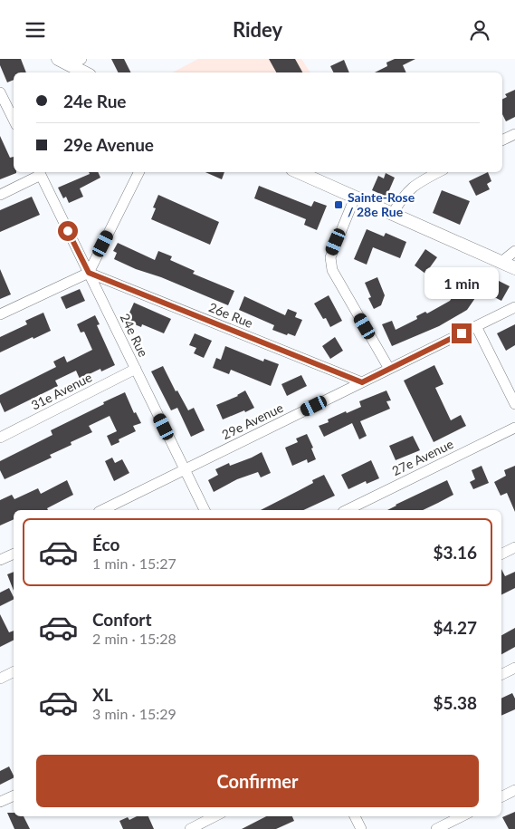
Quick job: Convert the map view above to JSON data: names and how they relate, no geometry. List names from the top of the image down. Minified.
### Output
{"streets":{"street":["26e Rue","24e Rue","31e Avenue","29e Avenue","27e Avenue"]},"crossings":[["26e Rue","24e Rue"],["26e Rue","29e Avenue"],["24e Rue","31e Avenue"],["24e Rue","29e Avenue"]],"places":{"transit":["Sainte-Rose / 28e Rue"]},"page":{"header":"Ridey","banner":["24e Rue","29e Avenue"],"bubble":"1 min","list":[{"name":"Éco","note":"1 min · 15:27","value":"$3.16"},{"name":"Confort","note":"2 min · 15:28","value":"$4.27"},{"name":"XL","note":"3 min · 15:29","value":"$5.38"}],"buttons":"Confirmer"}}
